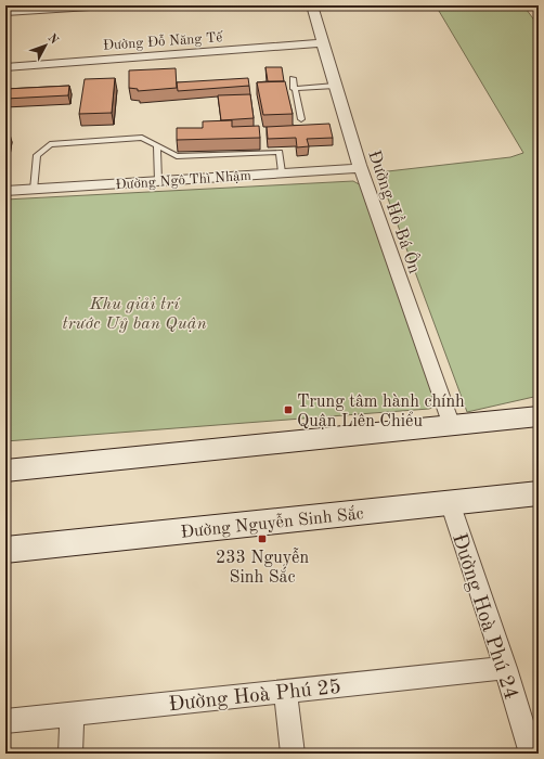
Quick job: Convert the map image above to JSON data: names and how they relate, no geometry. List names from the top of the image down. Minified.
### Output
{"streets":{"main road":["Đường Nguyễn Sinh Sắc"],"street":["Đường Đỗ Năng Tế","Đường Ngô Thì Nhậm","Đường Hồ Bá Ôn","Đường Hoà Phú 24","Đường Hoà Phú 25"]},"crossings":[["Đường Đỗ Năng Tế","Đường Hồ Bá Ôn"],["Đường Ngô Thì Nhậm","Đường Hồ Bá Ôn"],["Đường Nguyễn Sinh Sắc","Đường Hoà Phú 24"],["Đường Hoà Phú 24","Đường Hoà Phú 25"]],"parks":["Khu giải trí trước Uỷ ban Quận"],"places":{"transit":["Trung tâm hành chính Quận Liên Chiểu","233 Nguyễn Sinh Sắc"]},"north":"top right"}
